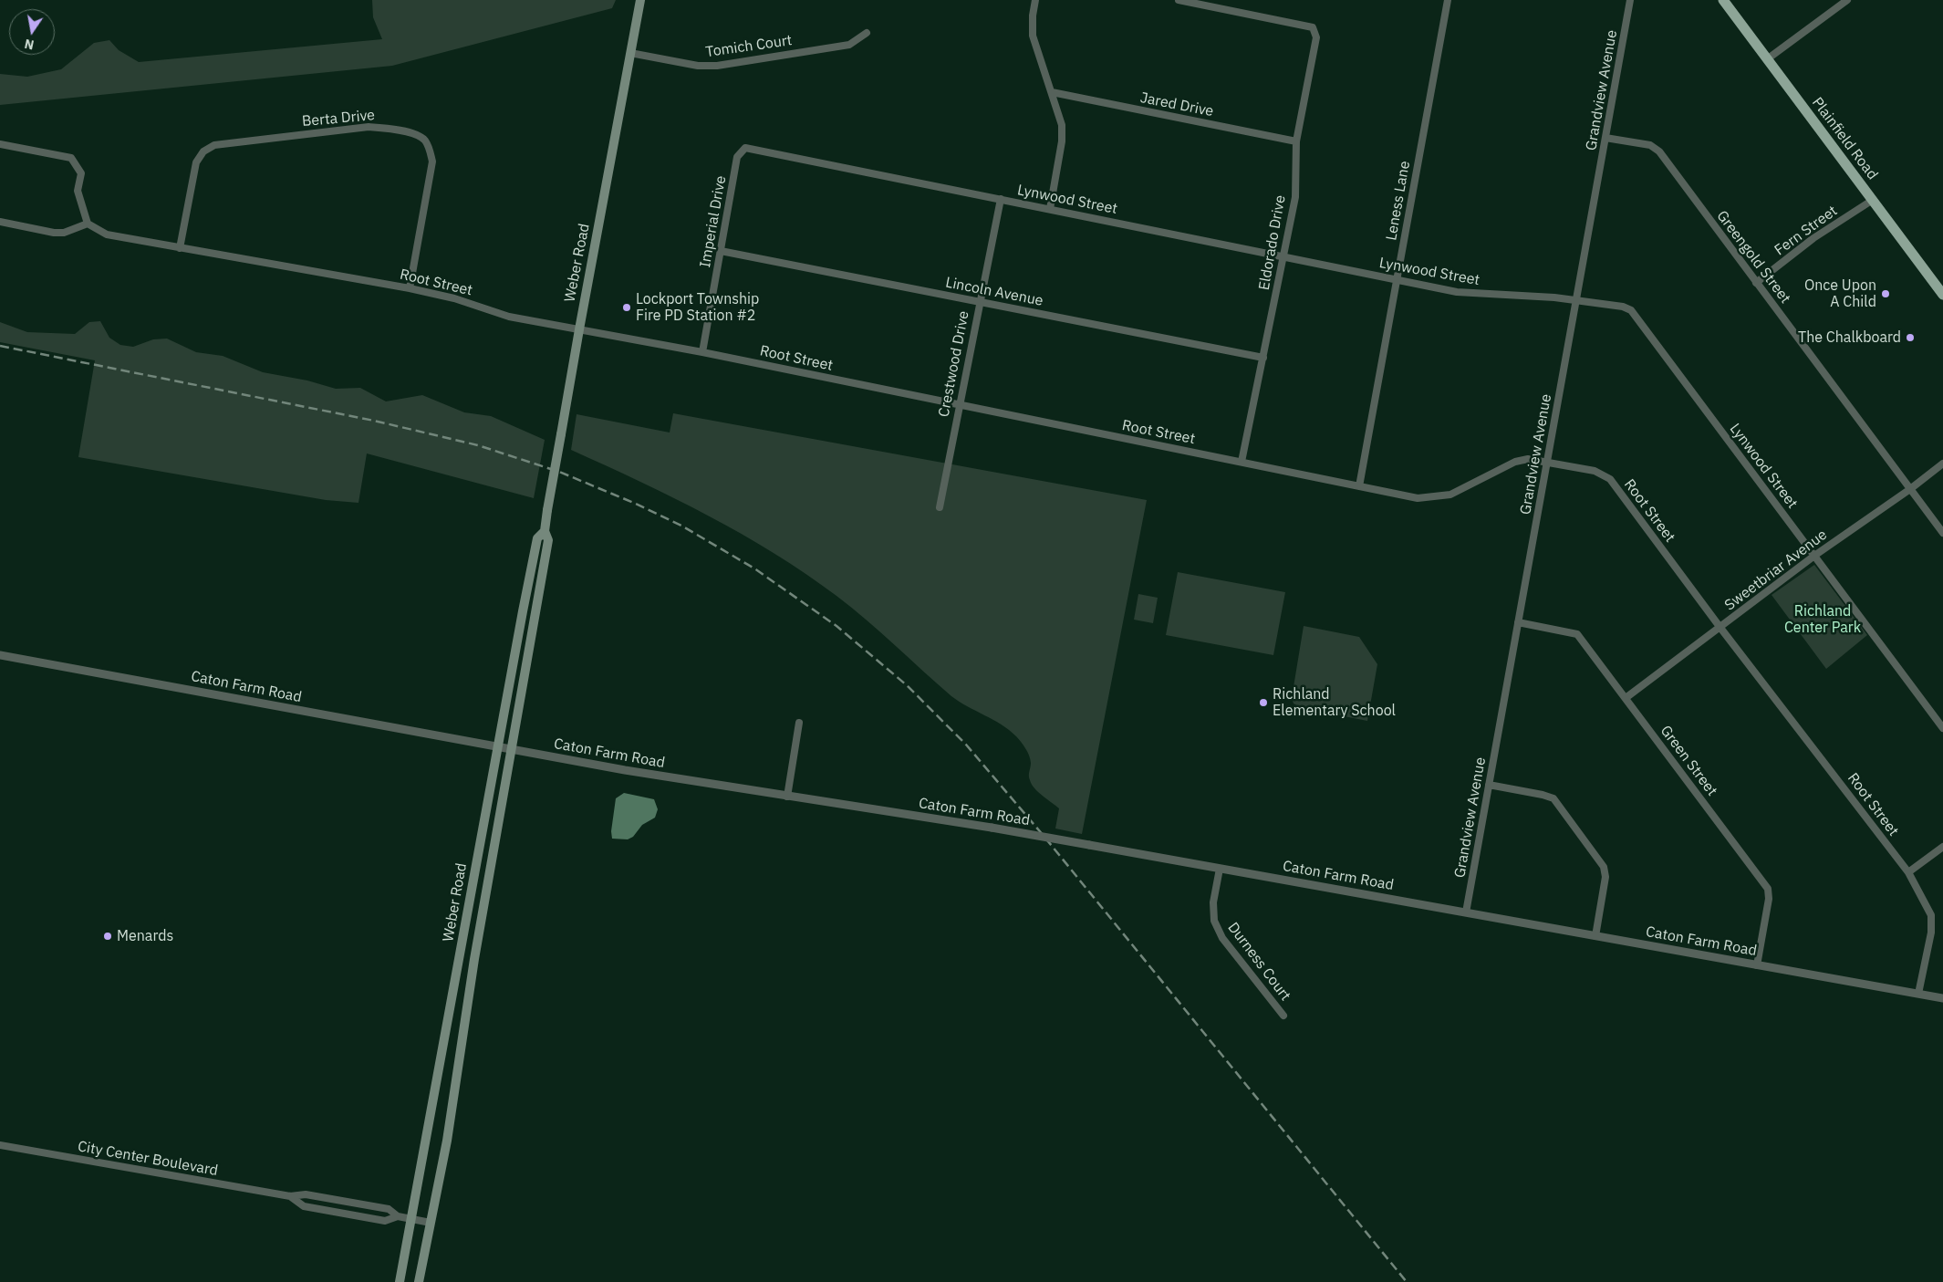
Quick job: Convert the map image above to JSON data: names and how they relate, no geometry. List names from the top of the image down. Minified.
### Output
{"streets":{"main road":["Plainfield Road","Weber Road"],"street":["Tomich Court","Grandview Avenue","Jared Drive","Berta Drive","Lynwood Street","Leness Lane","Imperial Drive","Fern Street","Eldorado Drive","Greengold Street","Root Street","Lincoln Avenue","Crestwood Drive","Sweetbriar Avenue","Caton Farm Road","Green Street","Durness Court","City Center Boulevard"]},"crossings":[["Tomich Court","Weber Road"],["Grandview Avenue","Lynwood Street"],["Grandview Avenue","Greengold Street"],["Grandview Avenue","Root Street"],["Grandview Avenue","Caton Farm Road"],["Grandview Avenue","Green Street"],["Jared Drive","Eldorado Drive"],["Berta Drive","Root Street"],["Plainfield Road","Fern Street"],["Lynwood Street","Leness Lane"],["Lynwood Street","Imperial Drive"],["Lynwood Street","Eldorado Drive"],["Lynwood Street","Crestwood Drive"],["Lynwood Street","Sweetbriar Avenue"],["Leness Lane","Root Street"],["Imperial Drive","Root Street"],["Imperial Drive","Lincoln Avenue"],["Fern Street","Greengold Street"],["Eldorado Drive","Root Street"],["Eldorado Drive","Lincoln Avenue"],["Greengold Street","Sweetbriar Avenue"],["Weber Road","Root Street"],["Weber Road","Caton Farm Road"],["Root Street","Crestwood Drive"],["Root Street","Sweetbriar Avenue"],["Root Street","Caton Farm Road"],["Lincoln Avenue","Crestwood Drive"],["Sweetbriar Avenue","Green Street"],["Caton Farm Road","Green Street"],["Caton Farm Road","Durness Court"]],"parks":["Richland Center Park"],"places":["Once Upon A Child","Lockport Township Fire PD Station #2","The Chalkboard","Richland Elementary School","Menards"],"north":"bottom"}
